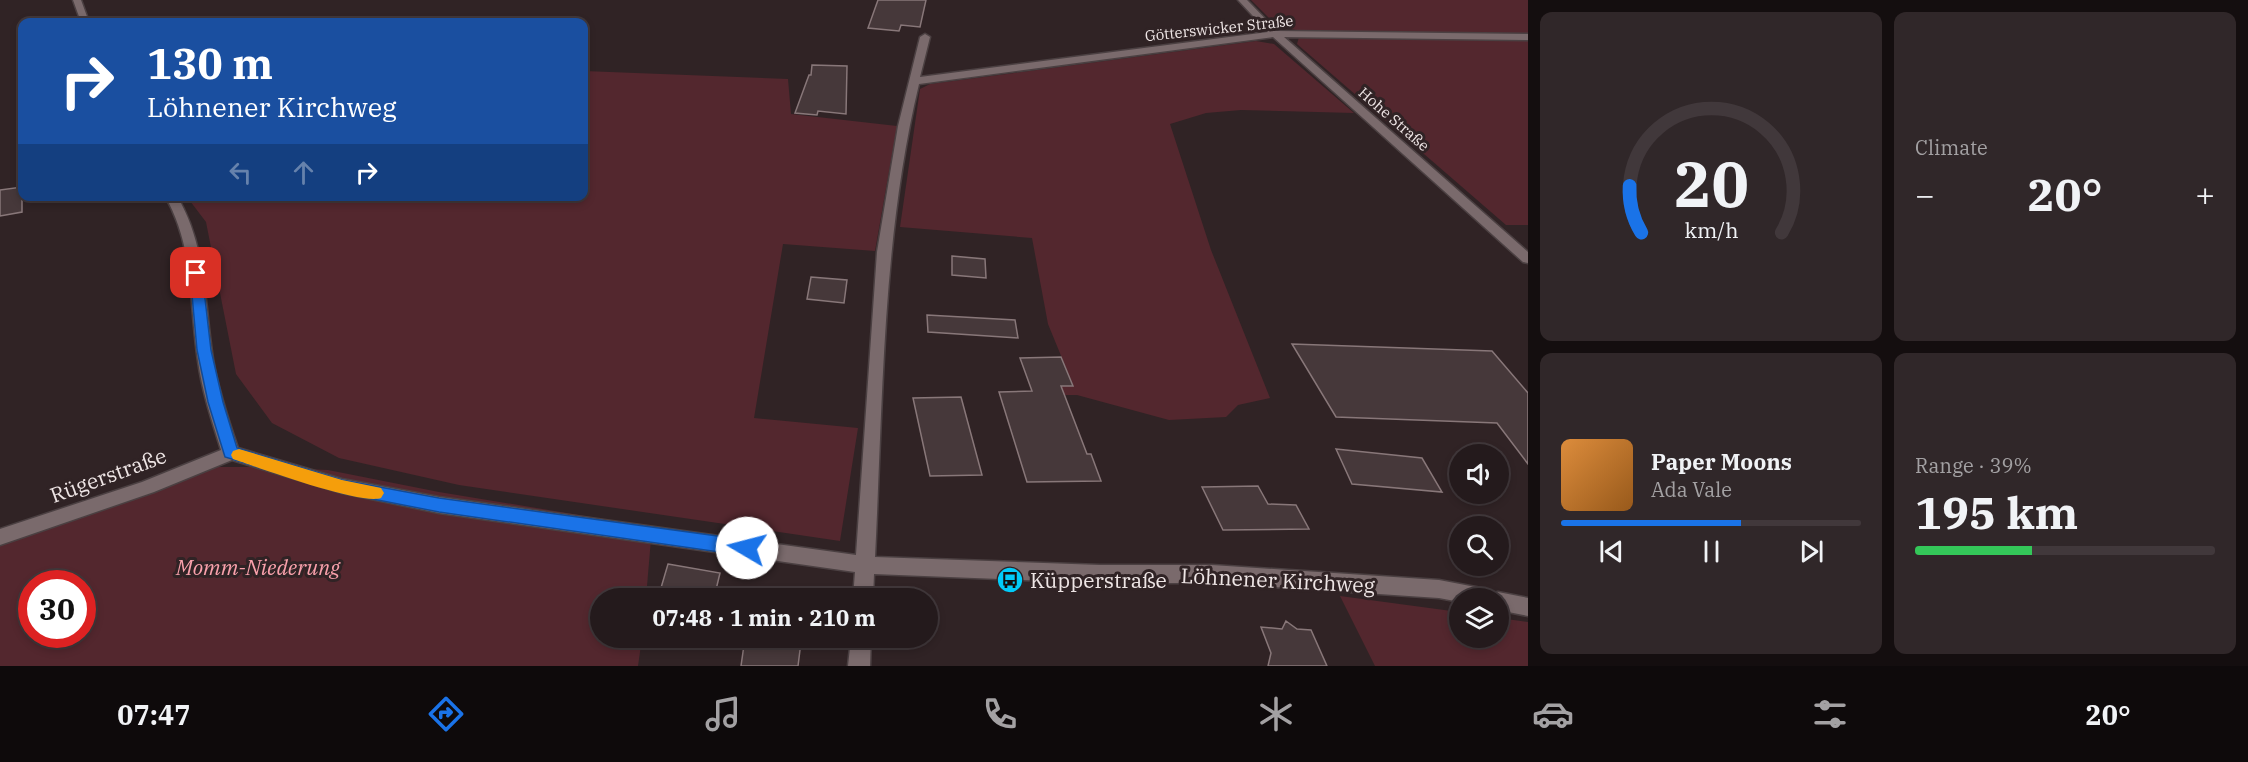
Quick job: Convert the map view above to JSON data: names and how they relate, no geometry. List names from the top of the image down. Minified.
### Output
{"streets":{"street":["Götterswicker Straße","Hohe Straße","Rügerstraße","Löhnener Kirchweg"]},"crossings":[["Götterswicker Straße","Hohe Straße"],["Rügerstraße","Löhnener Kirchweg"]],"parks":["Momm-Niederung"],"places":{"bus stop":["Küpperstraße"]},"page":{"tile":["Climate",["Range · 39%","195 km"]],"turn":["130 m","Löhnener Kirchweg"],"heat":["−","20°","+"],"song":["Paper Moons","Ada Vale"],"limit":"30","trip":"07:48 · 1 min · 210 m","tabs":["07:47","20°"],"gauge":["20","km/h"]}}
